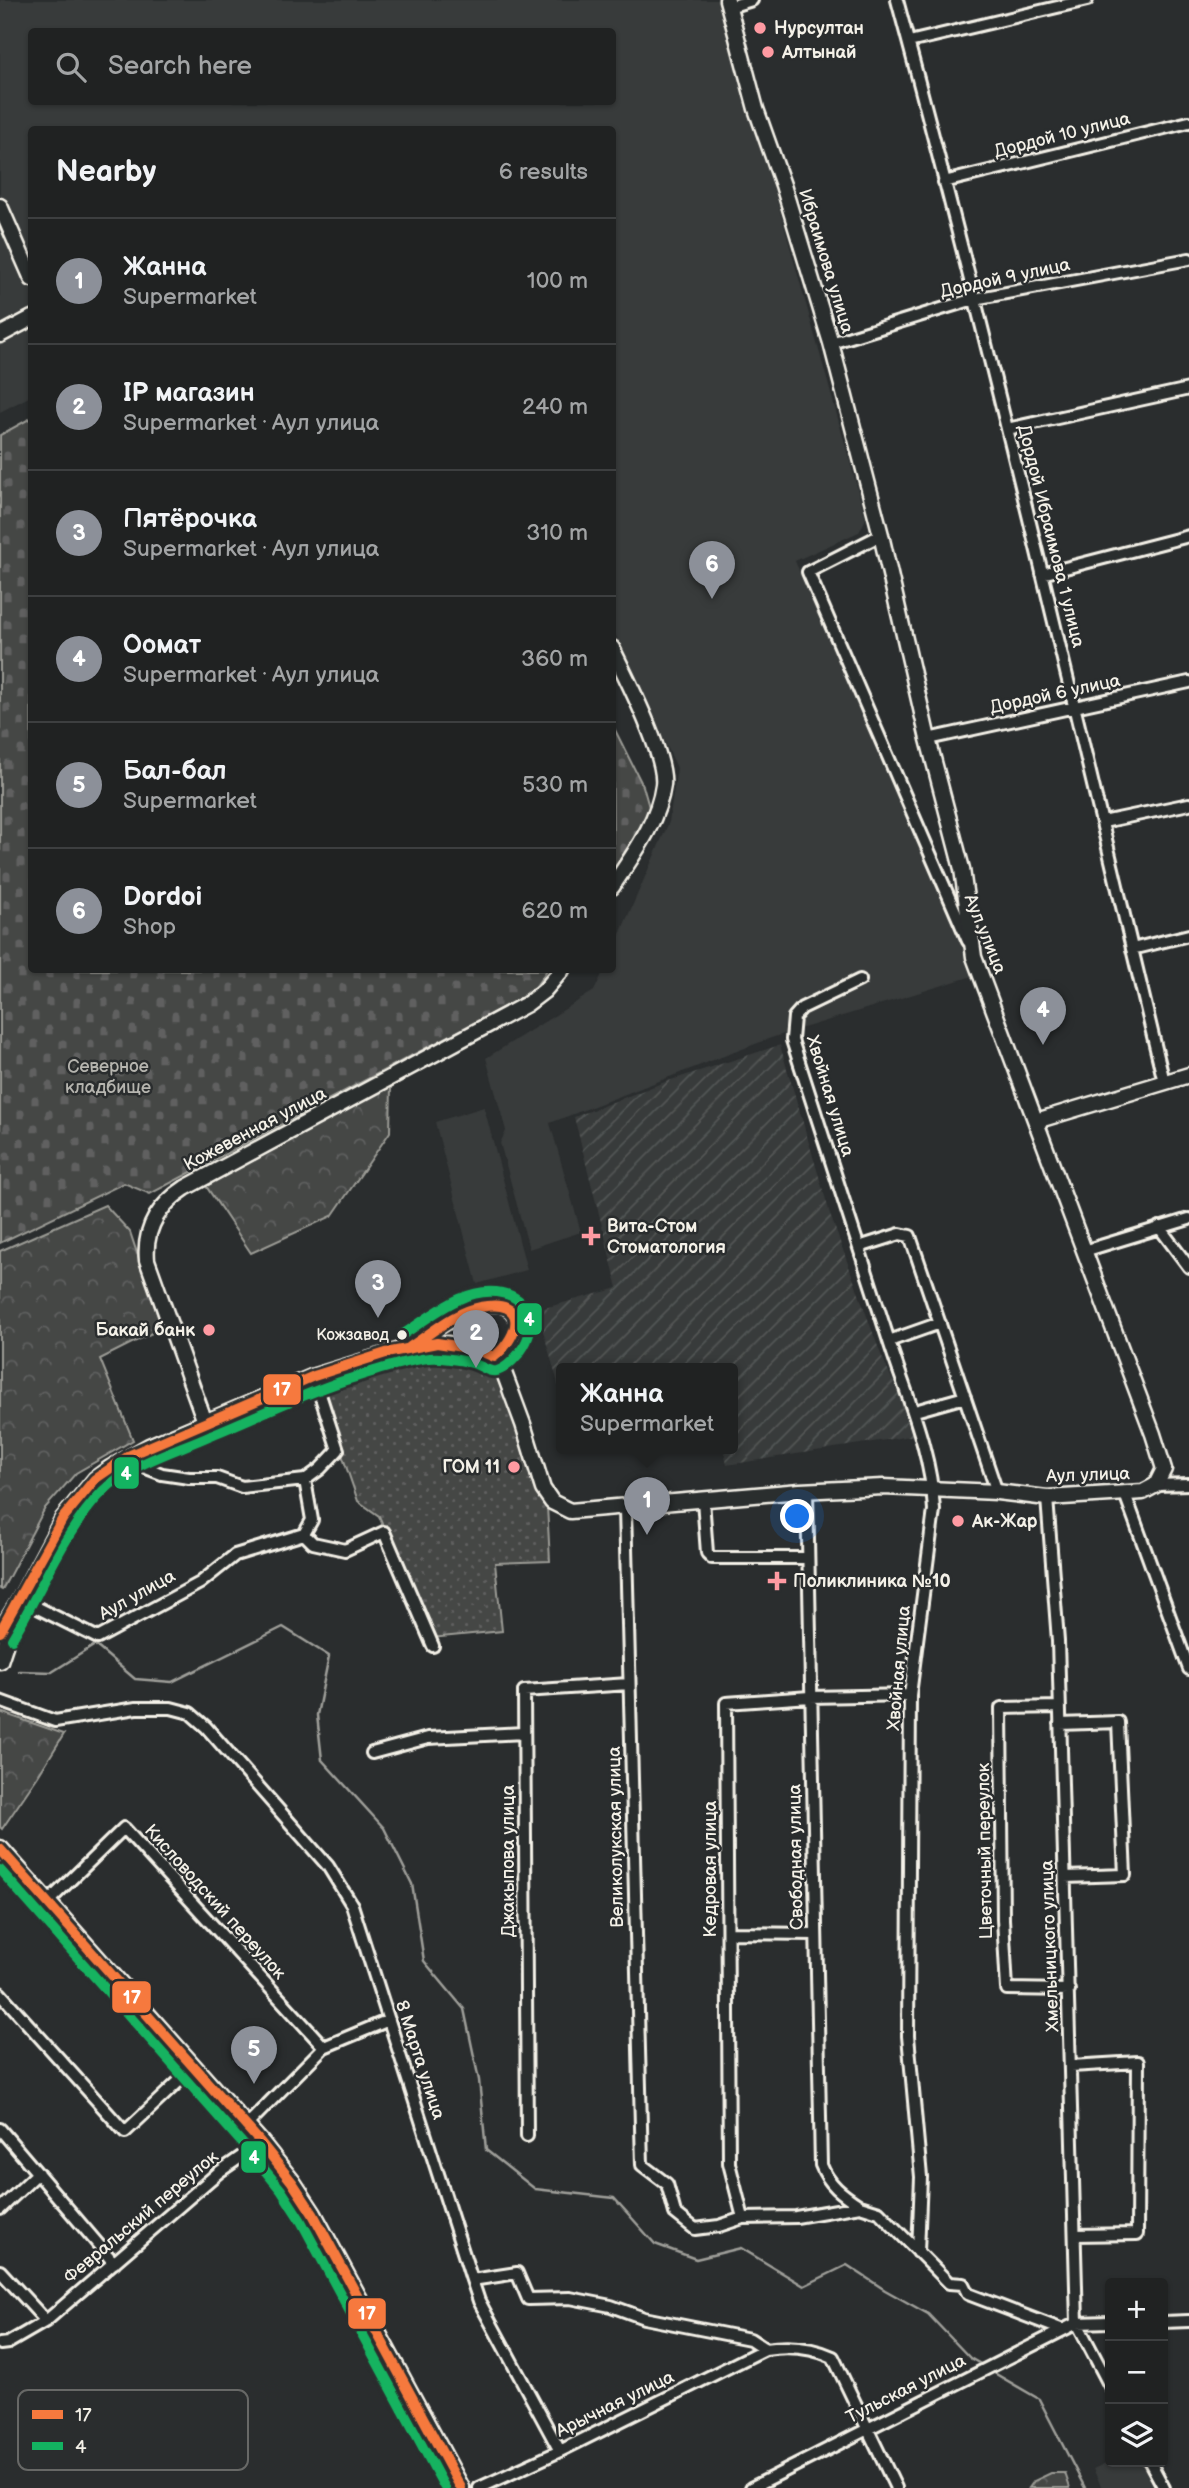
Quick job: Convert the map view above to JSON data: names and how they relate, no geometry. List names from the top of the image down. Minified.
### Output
{"streets":{"main road":["Ибраимова улица","Аул улица","Кожевенная улица"],"street":["Дордой 10 улица","Дордой 9 улица","Дордой Ибраимова 1 улица","Дордой 6 улица","Хвойная улица","Великолукская улица","Цветочный переулок","Свободная улица","Джакыпова улица","Кедровая улица","Кисловодский переулок","Хмельницкого улица","8 Марта улица","Февральский переулок","Тульская улица","Арычная улица"]},"crossings":[["Дордой 10 улица","Дордой Ибраимова 1 улица"],["Ибраимова улица","Дордой 9 улица"],["Ибраимова улица","Дордой 6 улица"],["Ибраимова улица","Аул улица"],["Дордой 9 улица","Дордой Ибраимова 1 улица"],["Дордой Ибраимова 1 улица","Дордой 6 улица"],["Аул улица","Хвойная улица"],["Аул улица","Великолукская улица"],["Аул улица","Свободная улица"],["Аул улица","Хмельницкого улица"],["Хвойная улица","Кедровая улица"],["Великолукская улица","Джакыпова улица"],["Великолукская улица","Кедровая улица"],["Цветочный переулок","Хмельницкого улица"],["Свободная улица","Кедровая улица"],["Хмельницкого улица","Тульская улица"],["8 Марта улица","Арычная улица"]],"parks":["Северное кладбище"],"places":{"other":["Нурсултан","Алтынай","Бакай банк","Кожзавод","ГОМ 11","Ак-Жар"],"health":["Вита-Стом Стоматология","Поликлиника №10"]},"lines":["transit line 4","transit line 17"],"legend":["17","4"],"page":{"search":"Search here","heading":["Nearby","6 results"],"list":[{"mark":"1","name":"Жанна","note":"Supermarket","value":"100 m"},{"mark":"2","name":"IP магазин","note":"Supermarket · Аул улица","value":"240 m"},{"mark":"3","name":"Пятёрочка","note":"Supermarket · Аул улица","value":"310 m"},{"mark":"4","name":"Оомат","note":"Supermarket · Аул улица","value":"360 m"},{"mark":"5","name":"Бал-бал","note":"Supermarket","value":"530 m"},{"mark":"6","name":"Dordoi","note":"Shop","value":"620 m"}],"pins":["6","4","3","2","1","5"],"popup":["Жанна","Supermarket"],"map_buttons":["+","−"]}}
